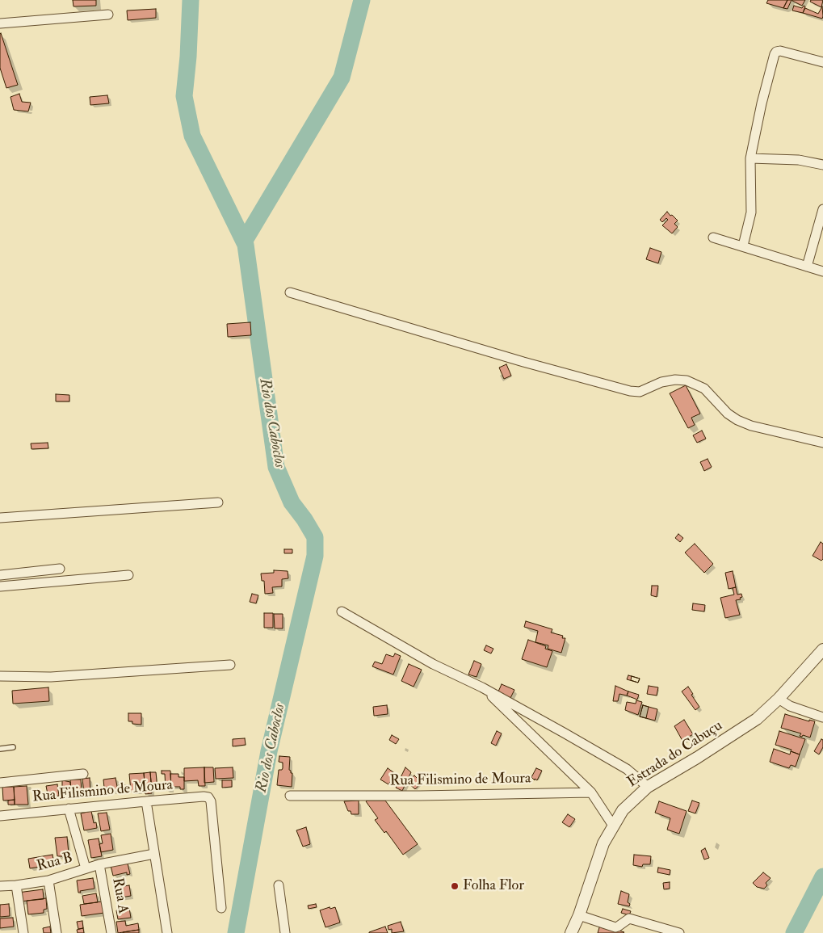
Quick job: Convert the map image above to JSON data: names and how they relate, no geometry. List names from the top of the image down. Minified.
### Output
{"streets":{"street":["Estrada do Cabuçu","Rua Filismino de Moura","Rua B","Rua A"]},"crossings":[["Rua B","Rua A"]],"water":["Rio dos Caboclos"],"places":["Folha Flor"]}
